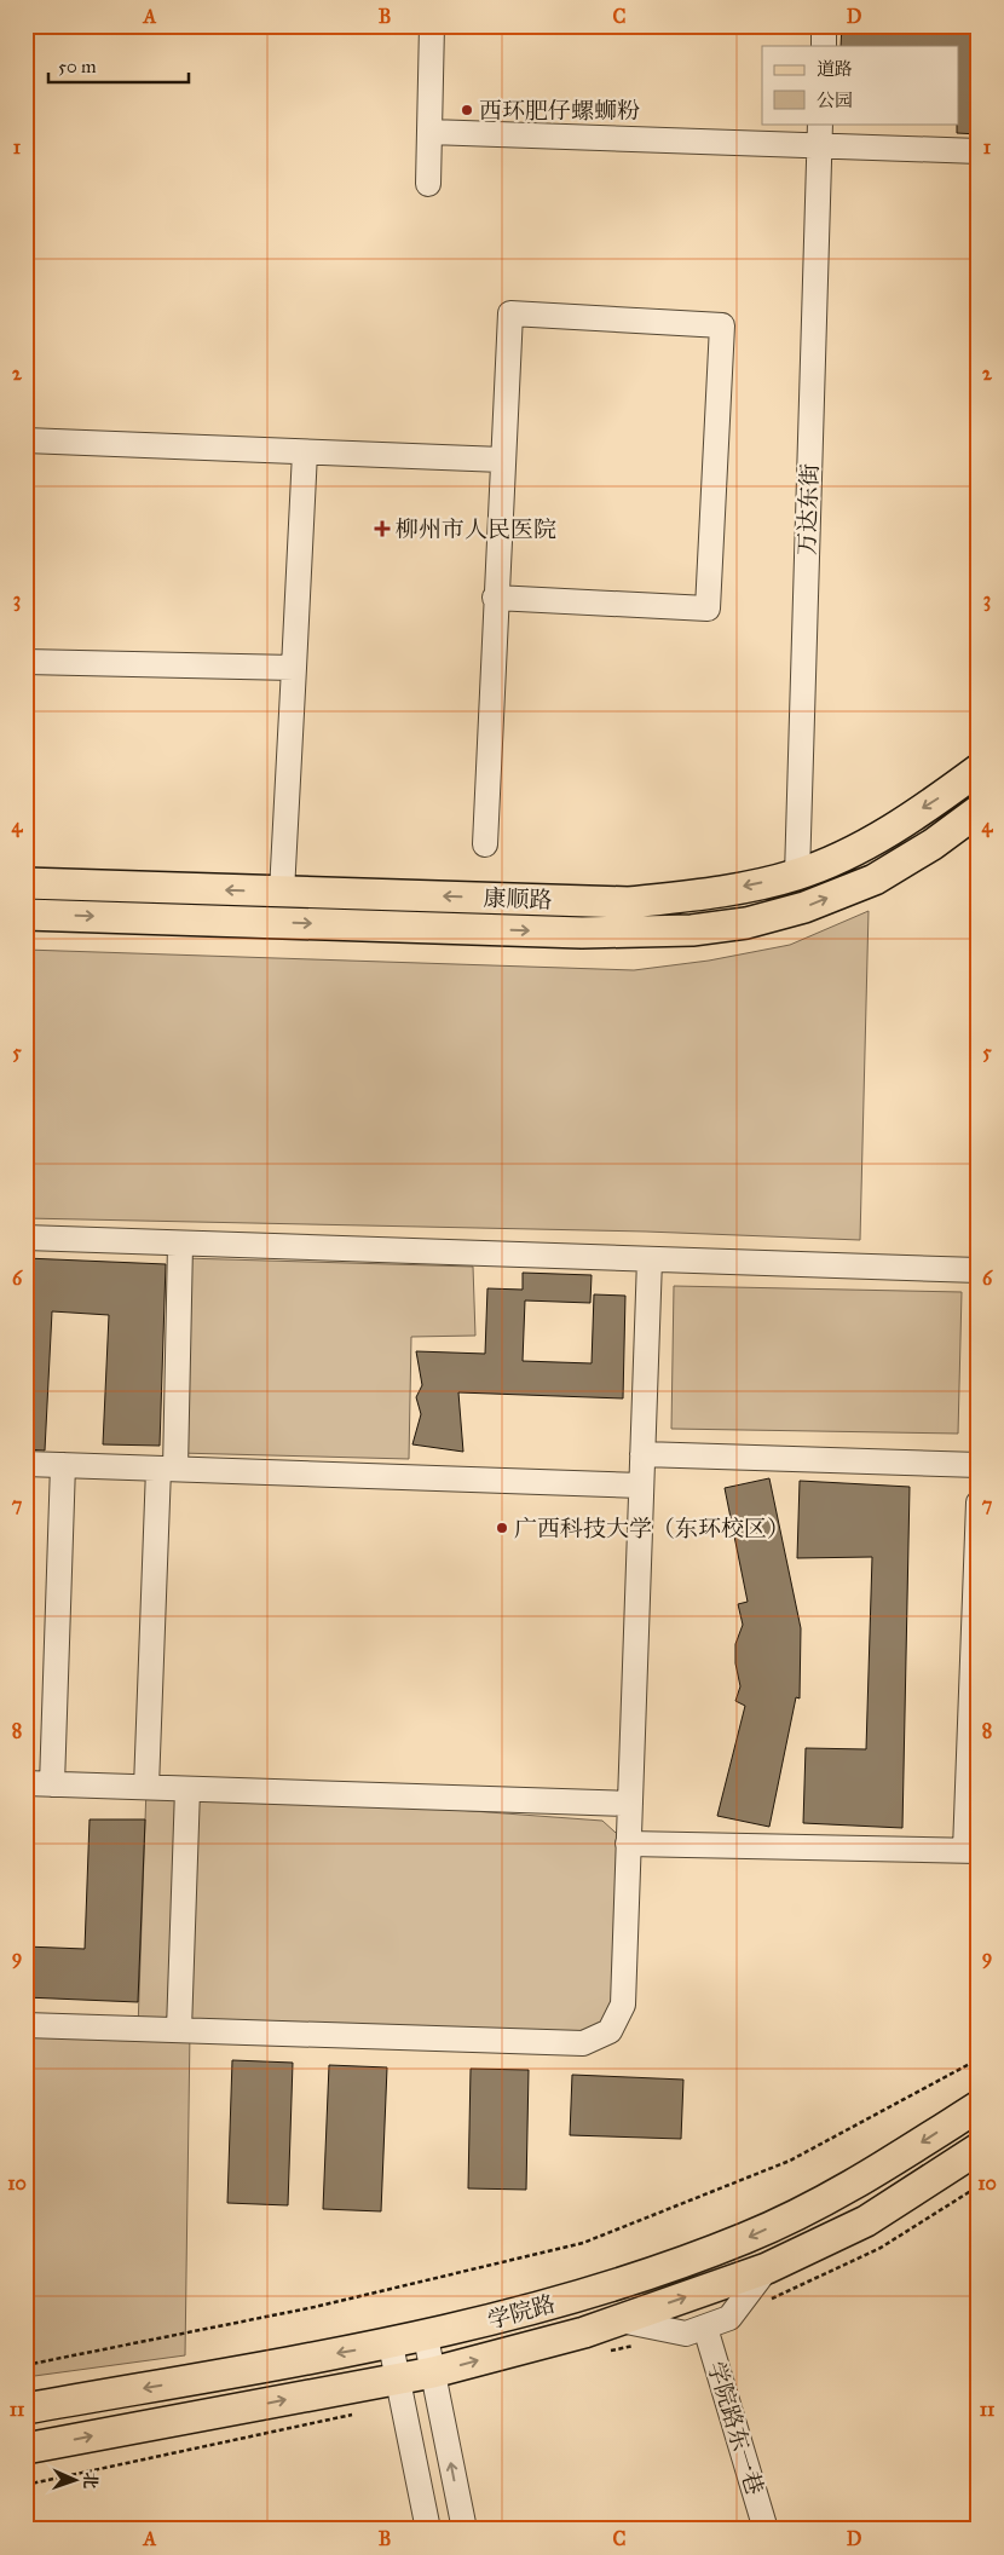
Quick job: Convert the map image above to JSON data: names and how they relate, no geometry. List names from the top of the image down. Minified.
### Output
{"streets":{"main road":["康顺路","学院路"],"street":["万达东街","学院路东一巷"]},"crossings":[["万达东街","康顺路"]],"places":{"other":["西环肥仔螺蛳粉","广西科技大学（东环校区）"],"health":["柳州市人民医院"]},"legend":["道路","公园"],"scale_bar":"50 m","north":"right","grid":{"columns":["A","B","C","D"],"rows":["1","2","3","4","5","6","7","8","9","10","11"]}}
